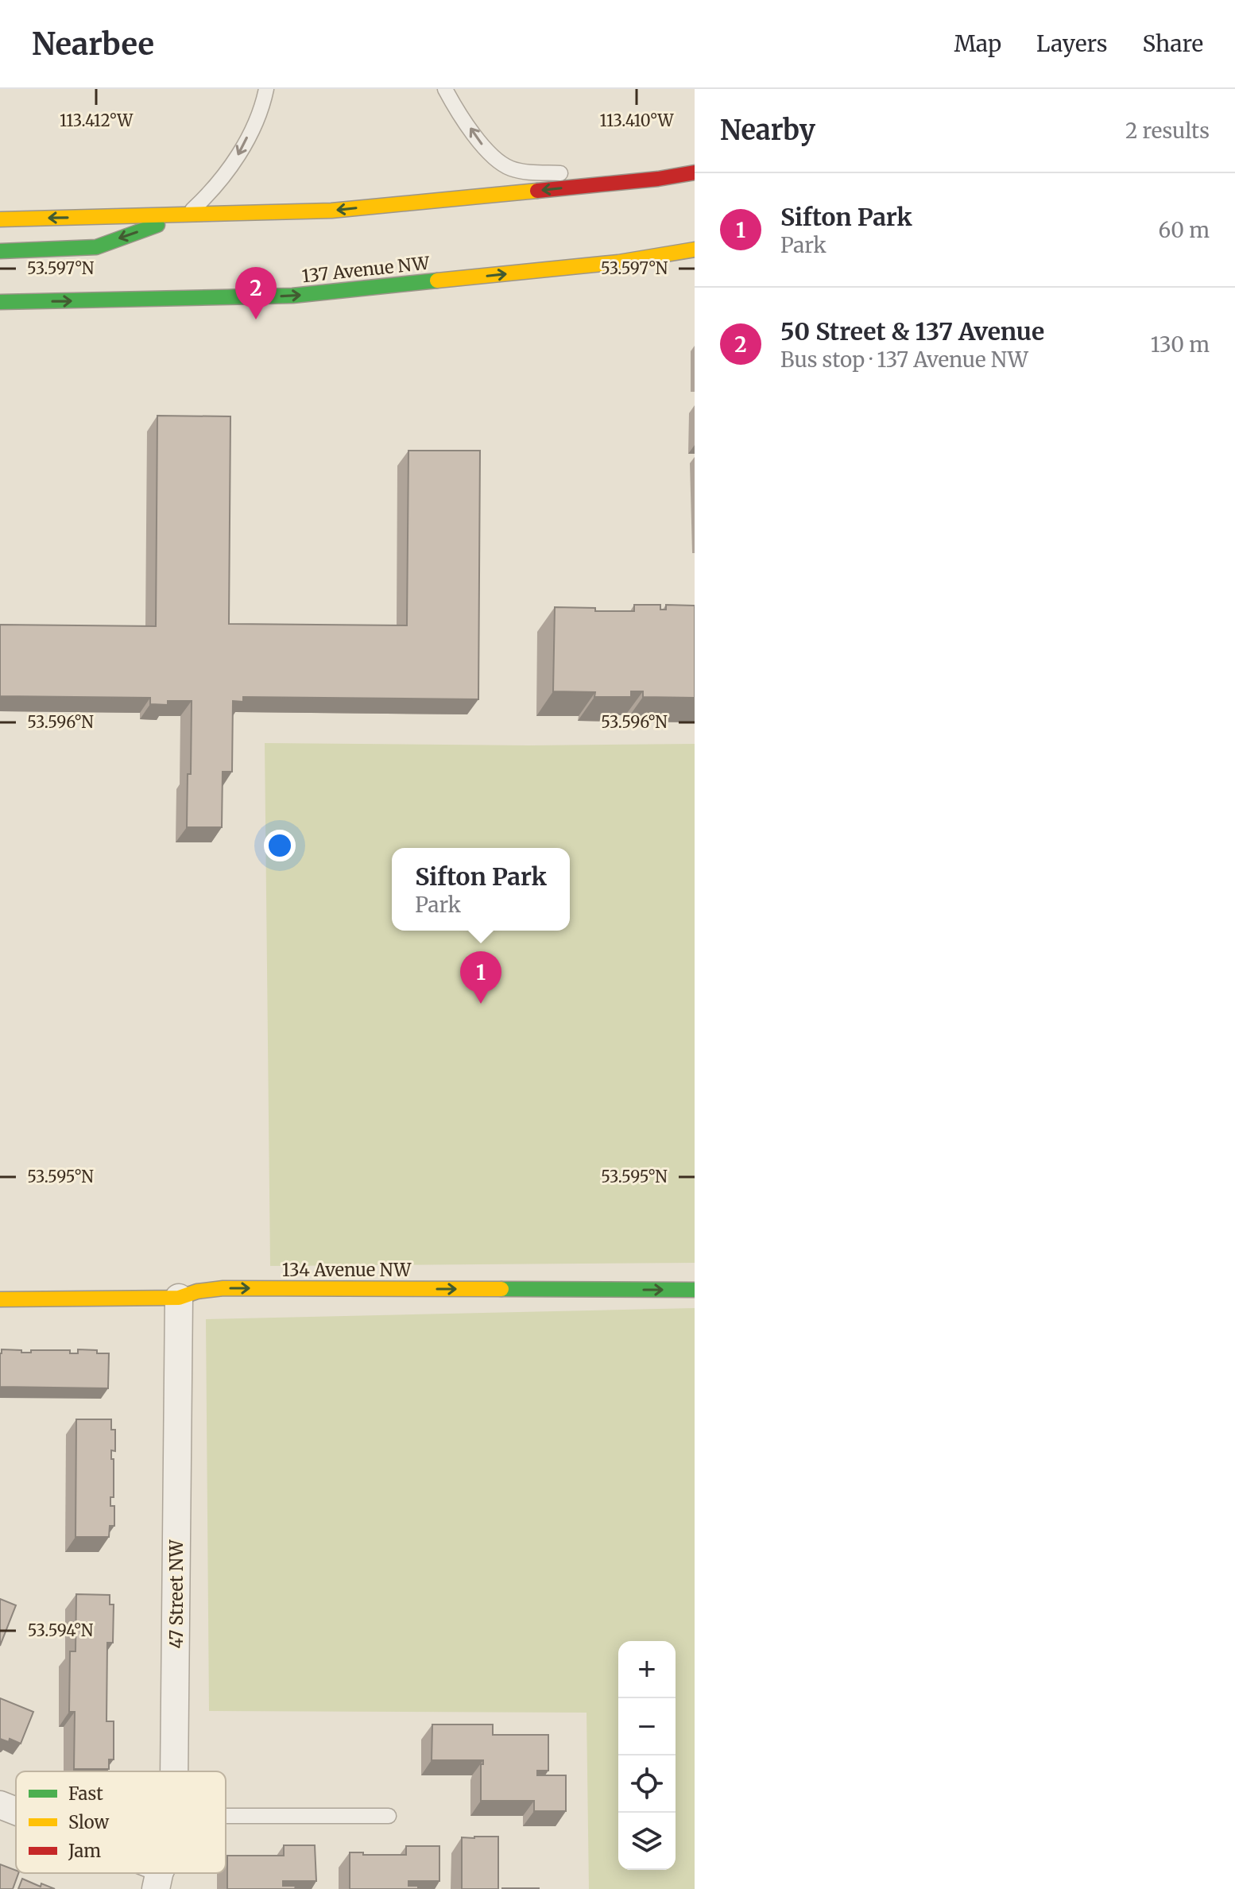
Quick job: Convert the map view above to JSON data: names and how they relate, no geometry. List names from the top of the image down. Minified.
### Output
{"streets":{"main road":["137 Avenue NW","134 Avenue NW"],"street":["47 Street NW"]},"crossings":[["134 Avenue NW","47 Street NW"]],"one_way":["134 Avenue NW"],"legend":["Fast","Slow","Jam"],"page":{"header":"Nearbee","nav":["Map","Layers","Share"],"heading":["Nearby","2 results"],"list":[{"mark":"1","name":"Sifton Park","note":"Park","value":"60 m"},{"mark":"2","name":"50 Street & 137 Avenue","note":"Bus stop · 137 Avenue NW","value":"130 m"}],"pins":["2","1"],"popup":["Sifton Park","Park"],"map_buttons":["+","−"]},"coordinates":["113.412°W","113.410°W","53.597°N","53.596°N","53.595°N","53.594°N"]}
